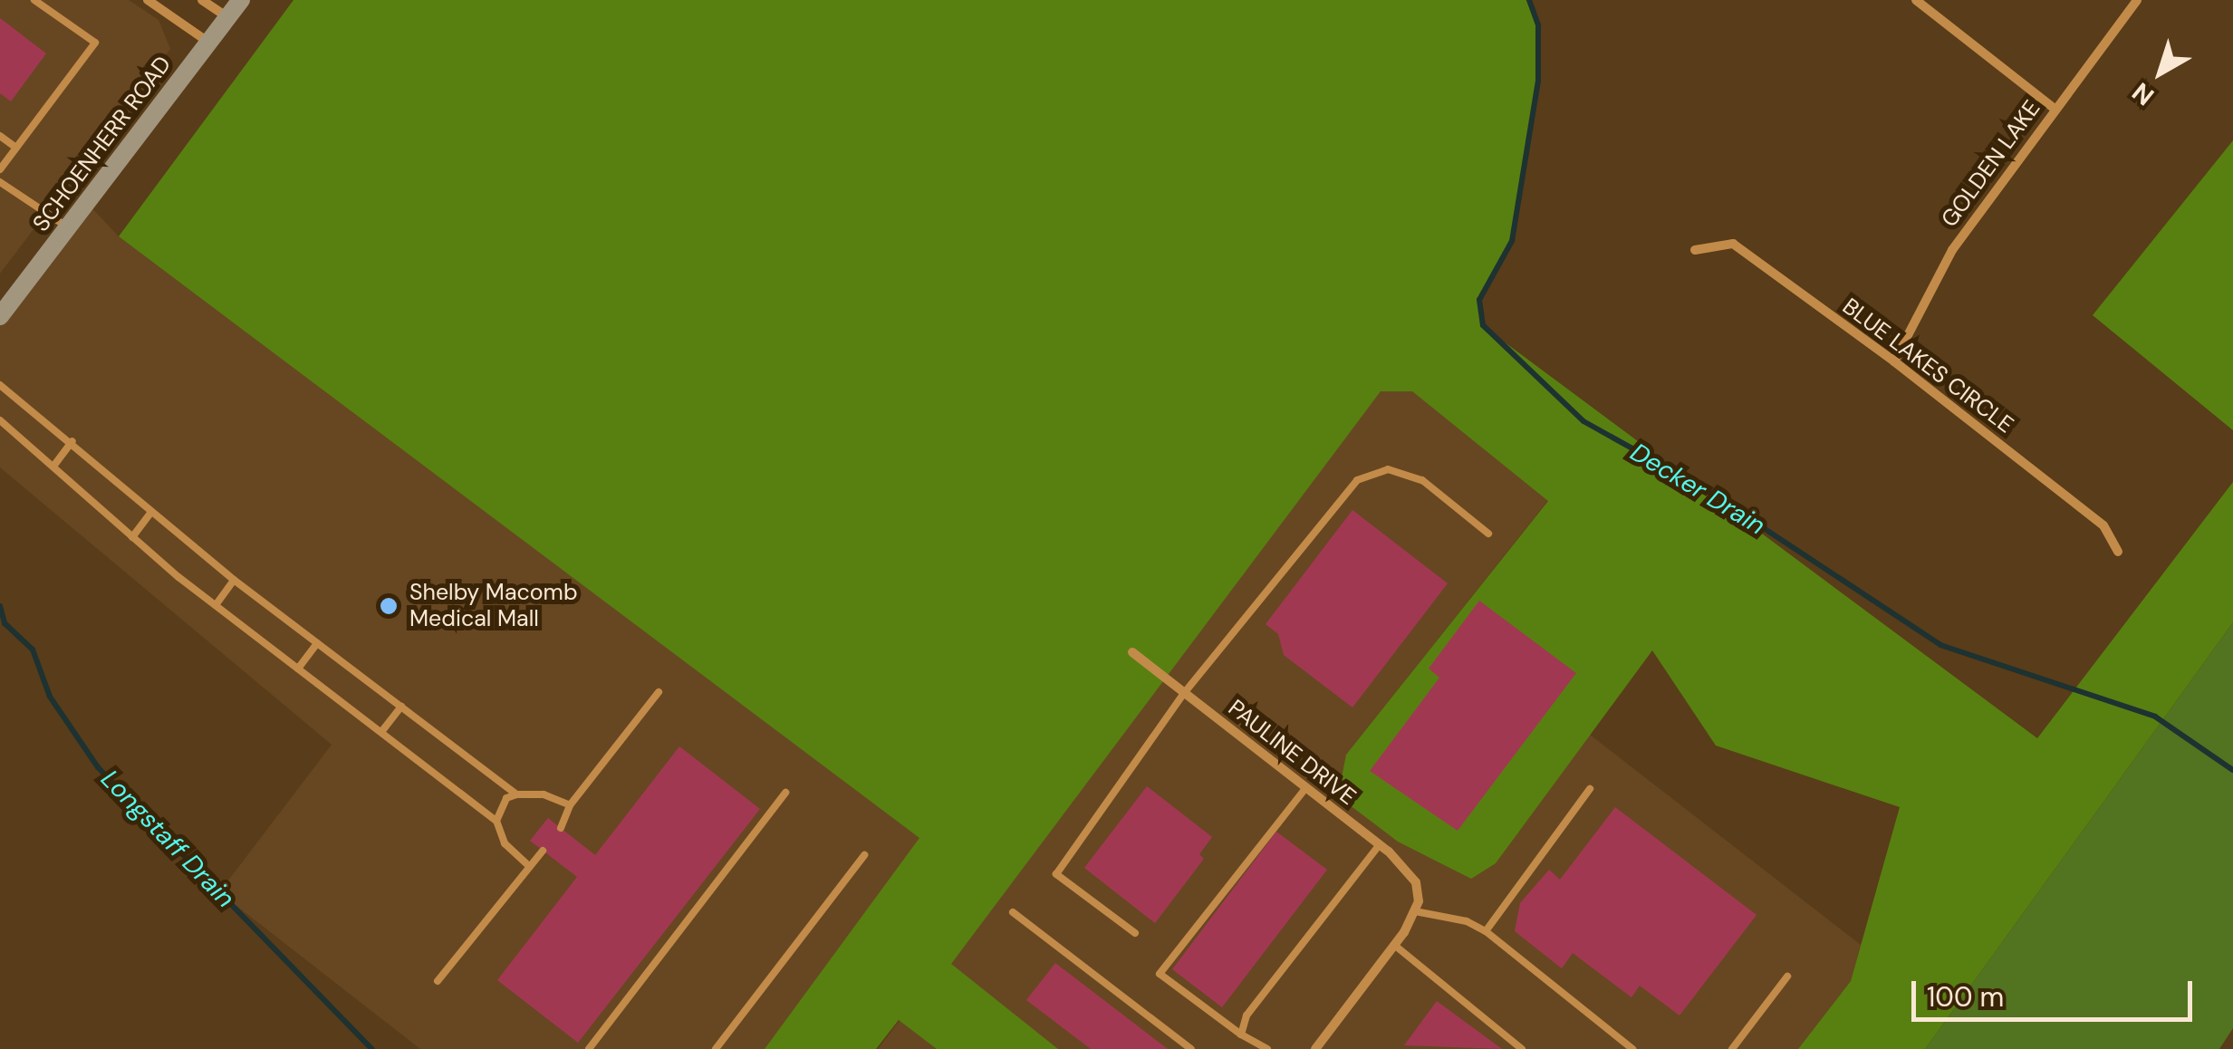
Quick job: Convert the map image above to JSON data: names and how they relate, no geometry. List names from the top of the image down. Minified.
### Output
{"streets":{"street":["SCHOENHERR ROAD","GOLDEN LAKE","BLUE LAKES CIRCLE","PAULINE DRIVE"]},"crossings":[["GOLDEN LAKE","BLUE LAKES CIRCLE"]],"water":["Decker Drain","Longstaff Drain"],"places":["Shelby Macomb Medical Mall"],"scale_bar":"100 m","north":"bottom left"}
